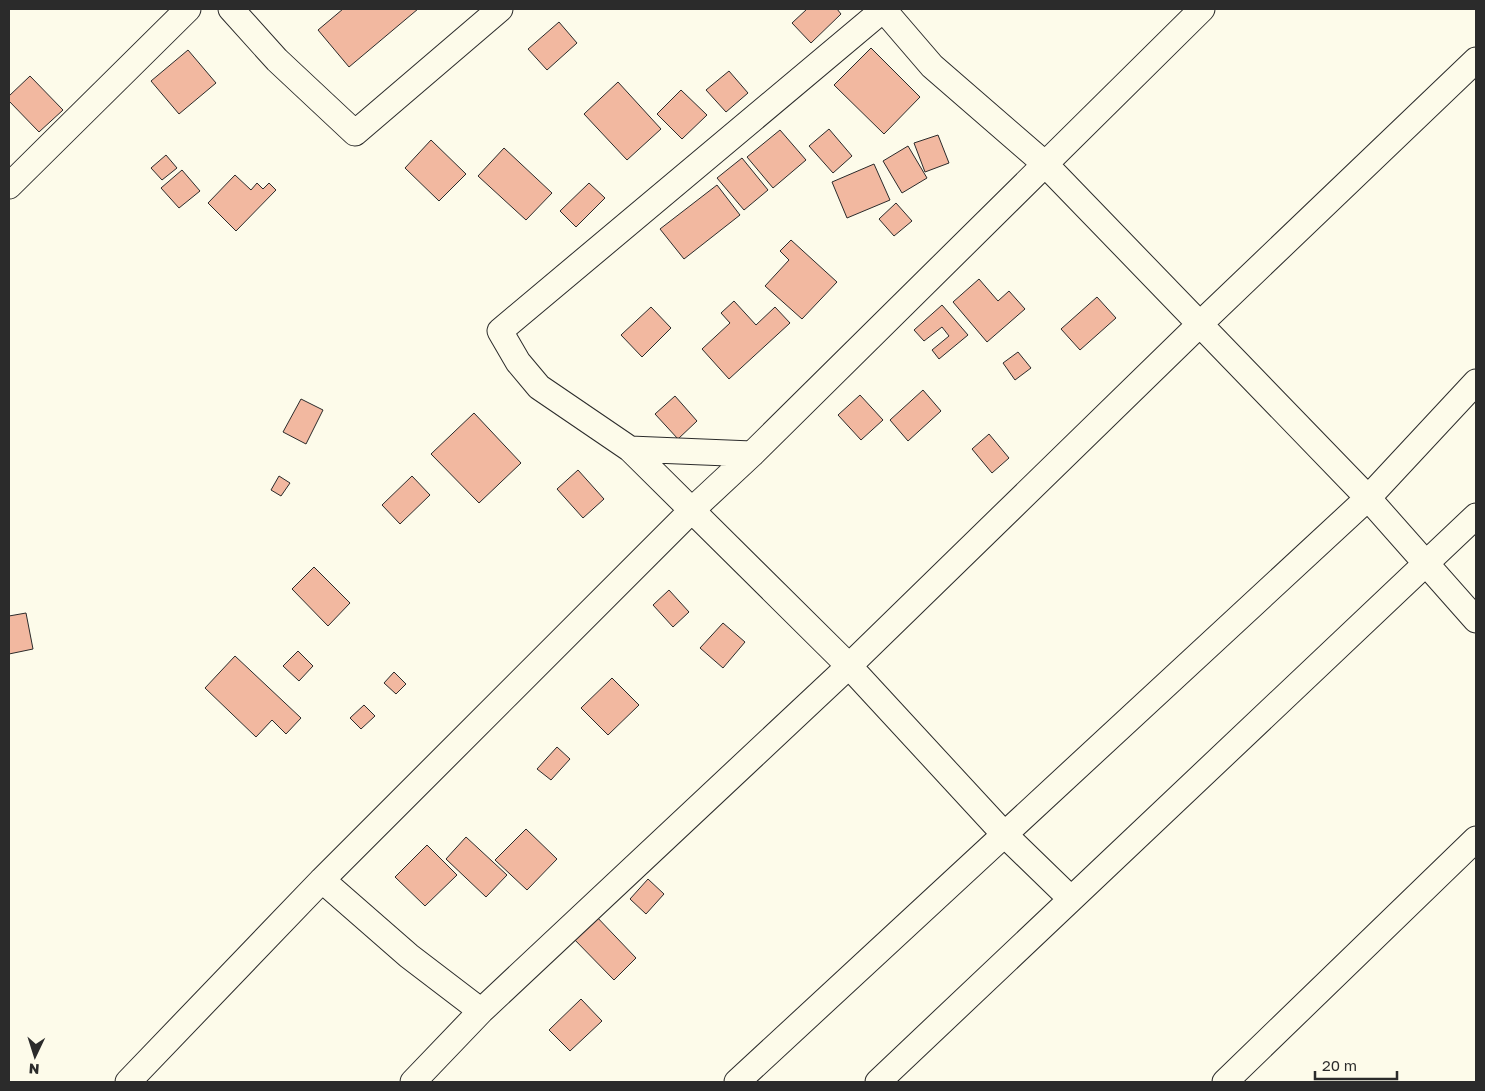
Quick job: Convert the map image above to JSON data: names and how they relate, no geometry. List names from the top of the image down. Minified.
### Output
{"scale_bar":"20 m","north":"bottom"}
